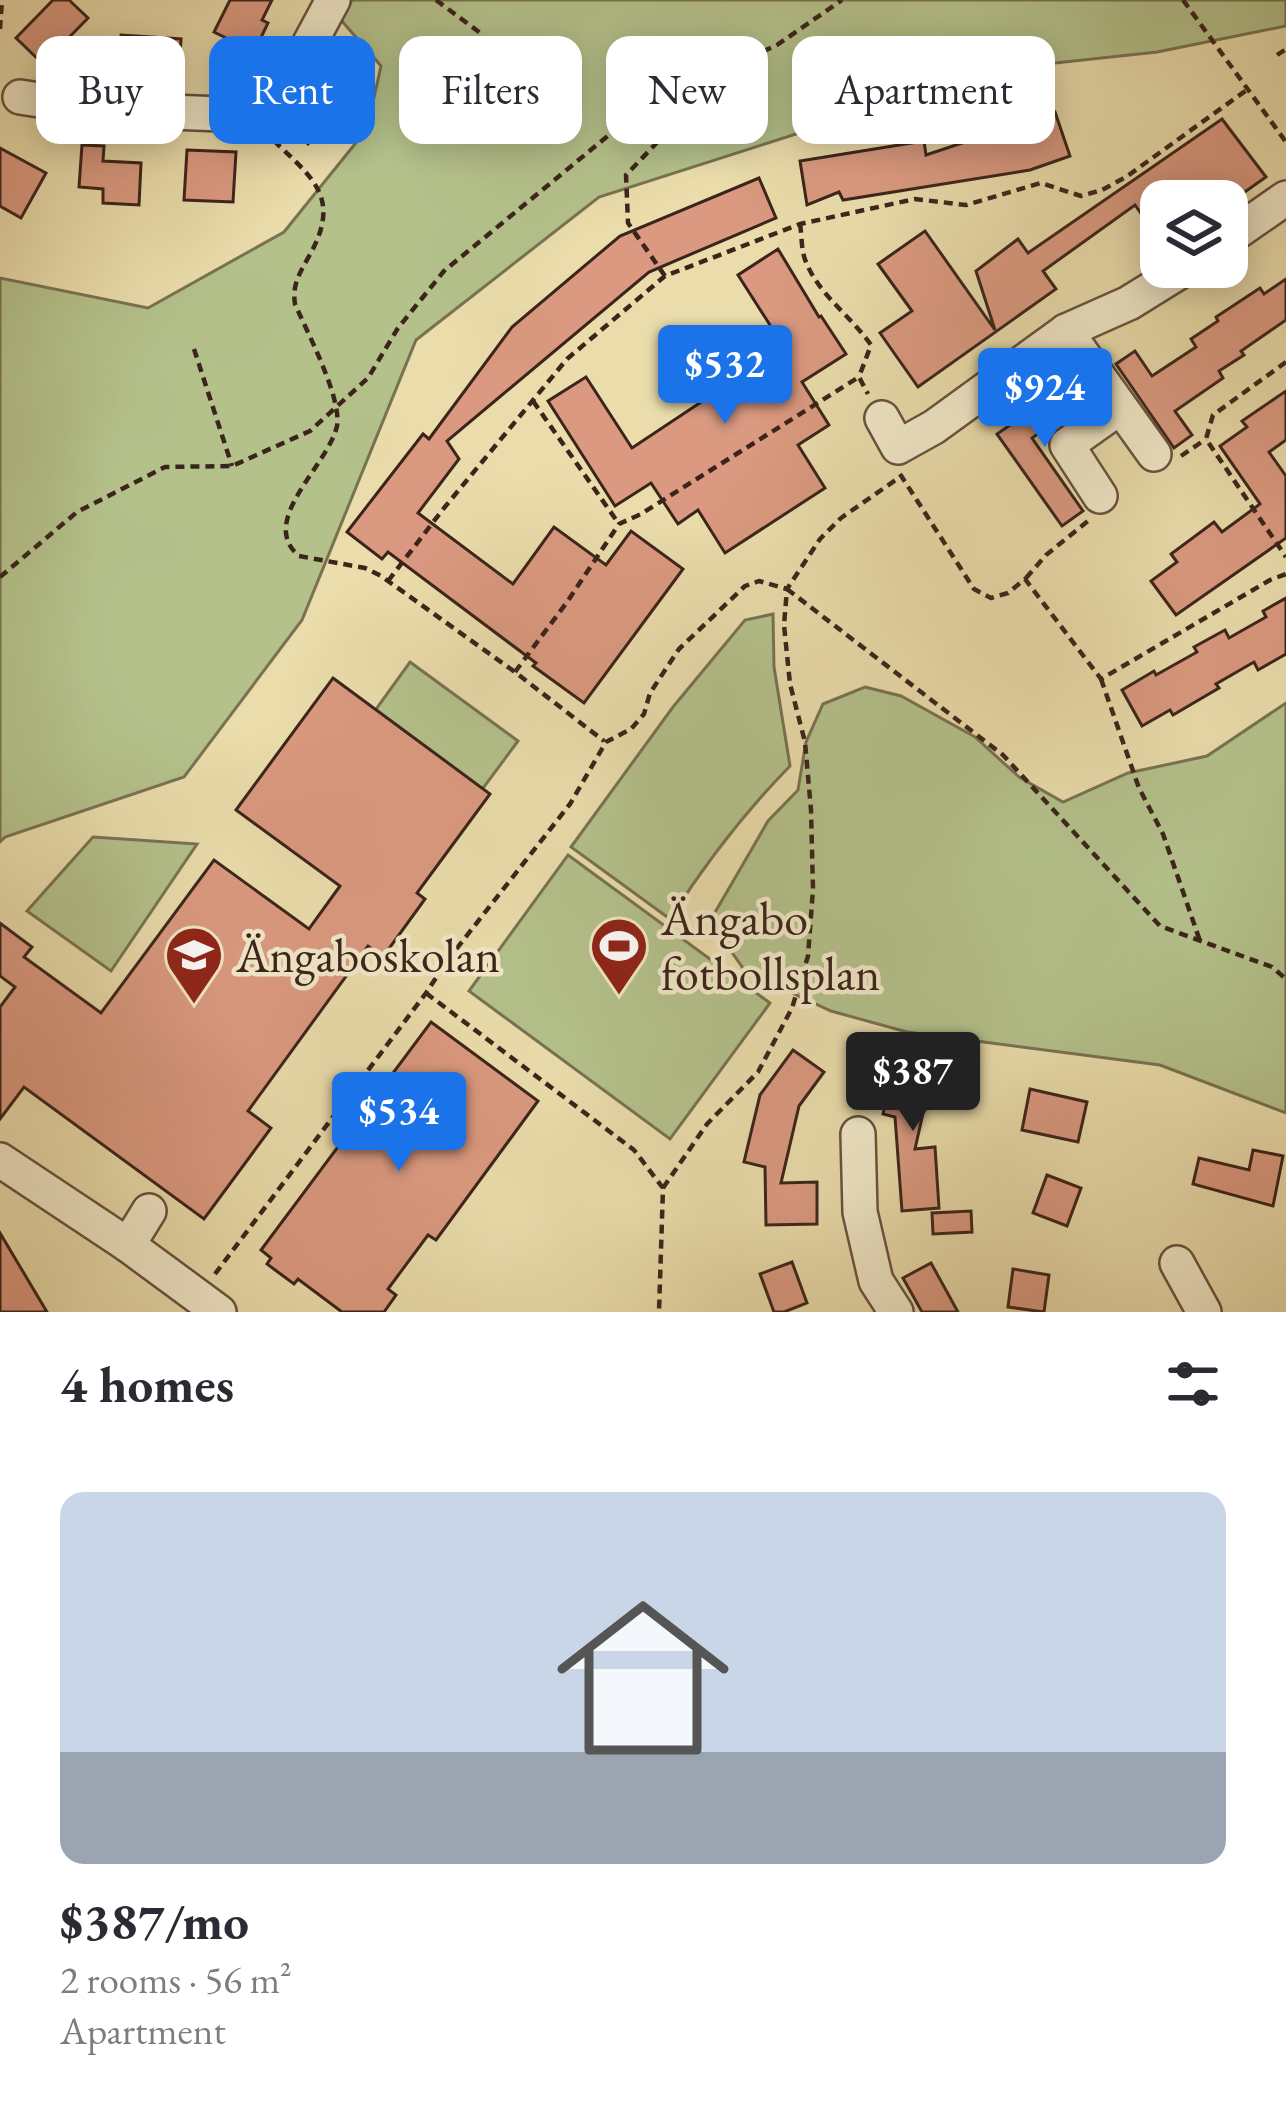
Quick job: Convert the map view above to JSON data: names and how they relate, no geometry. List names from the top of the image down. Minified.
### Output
{"places":{"sports":["Ängabo fotbollsplan"],"school or university":["Ängaboskolan"]},"page":{"chip":["Buy","Rent","Filters","New","Apartment"],"price":["$532","$924","$387","$534"],"heading":"4 homes","list":[{"name":"$387/mo","note":"2 rooms · 56 m² · Apartment"}]}}
